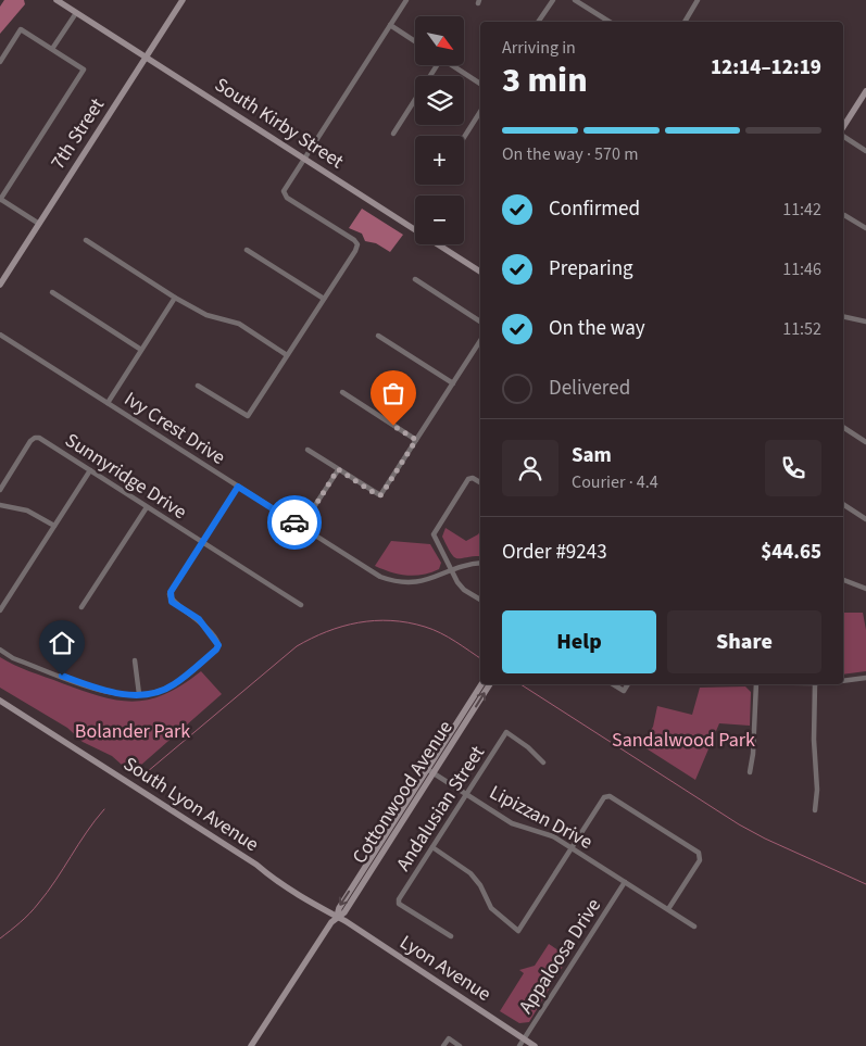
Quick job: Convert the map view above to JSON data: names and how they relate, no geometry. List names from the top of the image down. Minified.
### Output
{"streets":{"street":["South Kirby Street","7th Street","Ivy Crest Drive","Sunnyridge Drive","Cottonwood Avenue","South Lyon Avenue","Andalusian Street","Lipizzan Drive","Appaloosa Drive","Lyon Avenue"]},"crossings":[["South Kirby Street","7th Street"],["Cottonwood Avenue","South Lyon Avenue"],["Cottonwood Avenue","Lipizzan Drive"],["Cottonwood Avenue","Lyon Avenue"],["South Lyon Avenue","Lyon Avenue"],["Andalusian Street","Lipizzan Drive"],["Lipizzan Drive","Appaloosa Drive"],["Appaloosa Drive","Lyon Avenue"]],"parks":["Bolander Park","Sandalwood Park"],"north":"bottom right","page":{"map_buttons":["+","−"],"heading":["3 min","Arriving in","12:14–12:19"],"panel":["Sam","Courier · 4.4","Order #9243","$44.65"],"bar":"On the way · 570 m","list":[["Confirmed","11:42"],["Preparing","11:46"],["On the way","11:52"],"Delivered"],"buttons":["Help","Share"]}}
